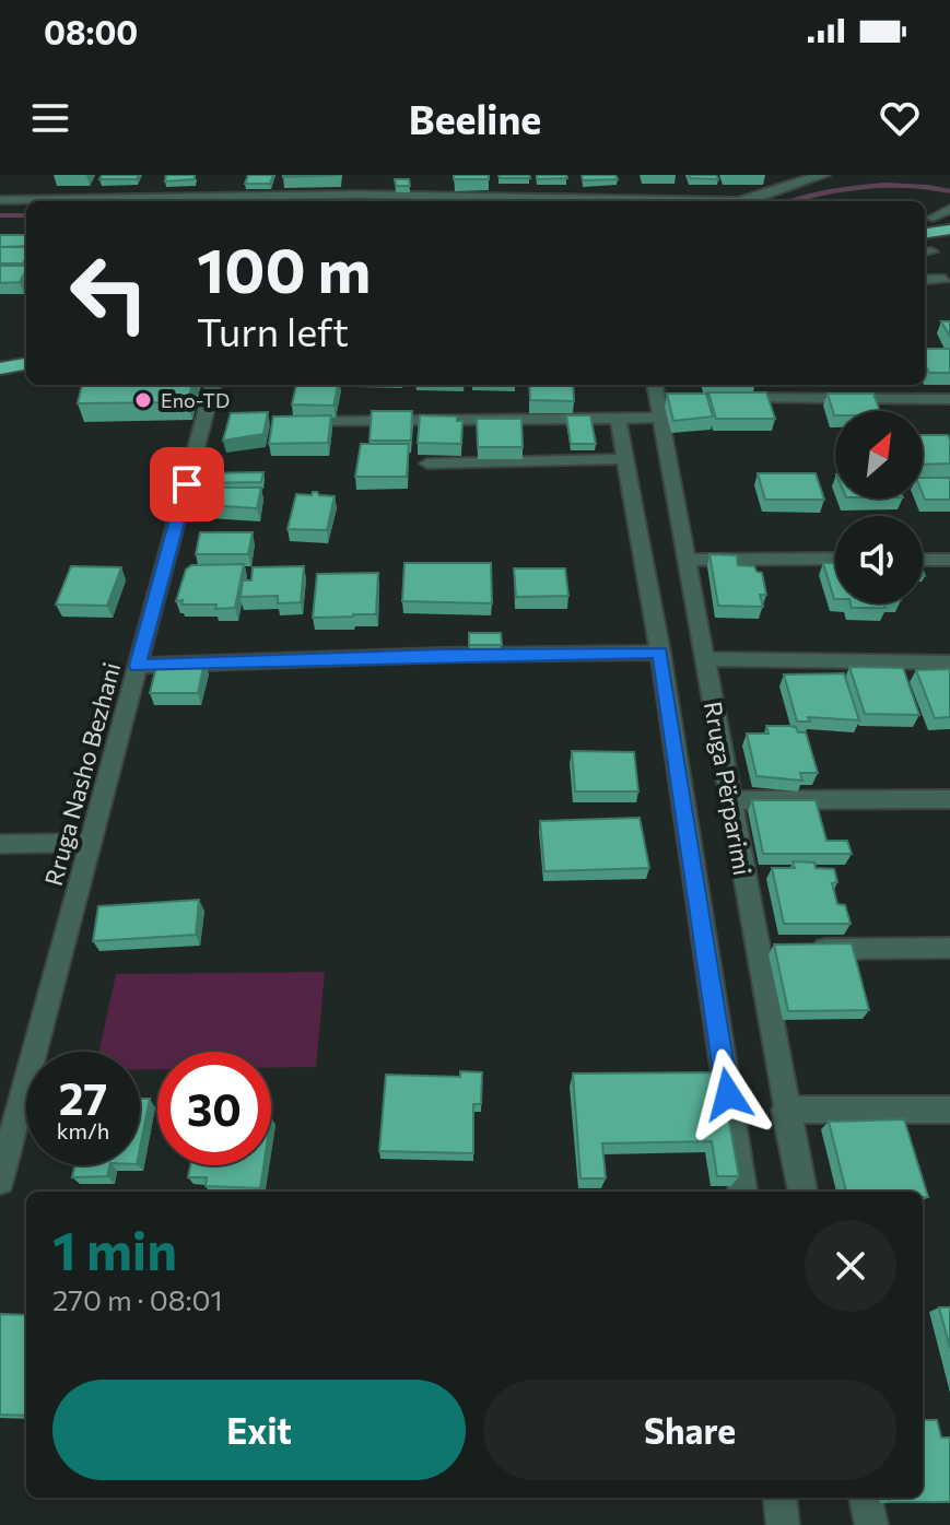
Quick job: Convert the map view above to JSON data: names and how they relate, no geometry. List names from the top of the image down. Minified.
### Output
{"streets":{"street":["Rruga Nasho Bezhani","Rruga Përparimi"]},"places":["Eno-TD"],"north":"top right","page":{"status":"08:00","header":"Beeline","turn":["100 m","Turn left"],"speed":"27 km/h","limit":"30","heading":["1 min","270 m · 08:01"],"buttons":["Exit","Share"]}}
